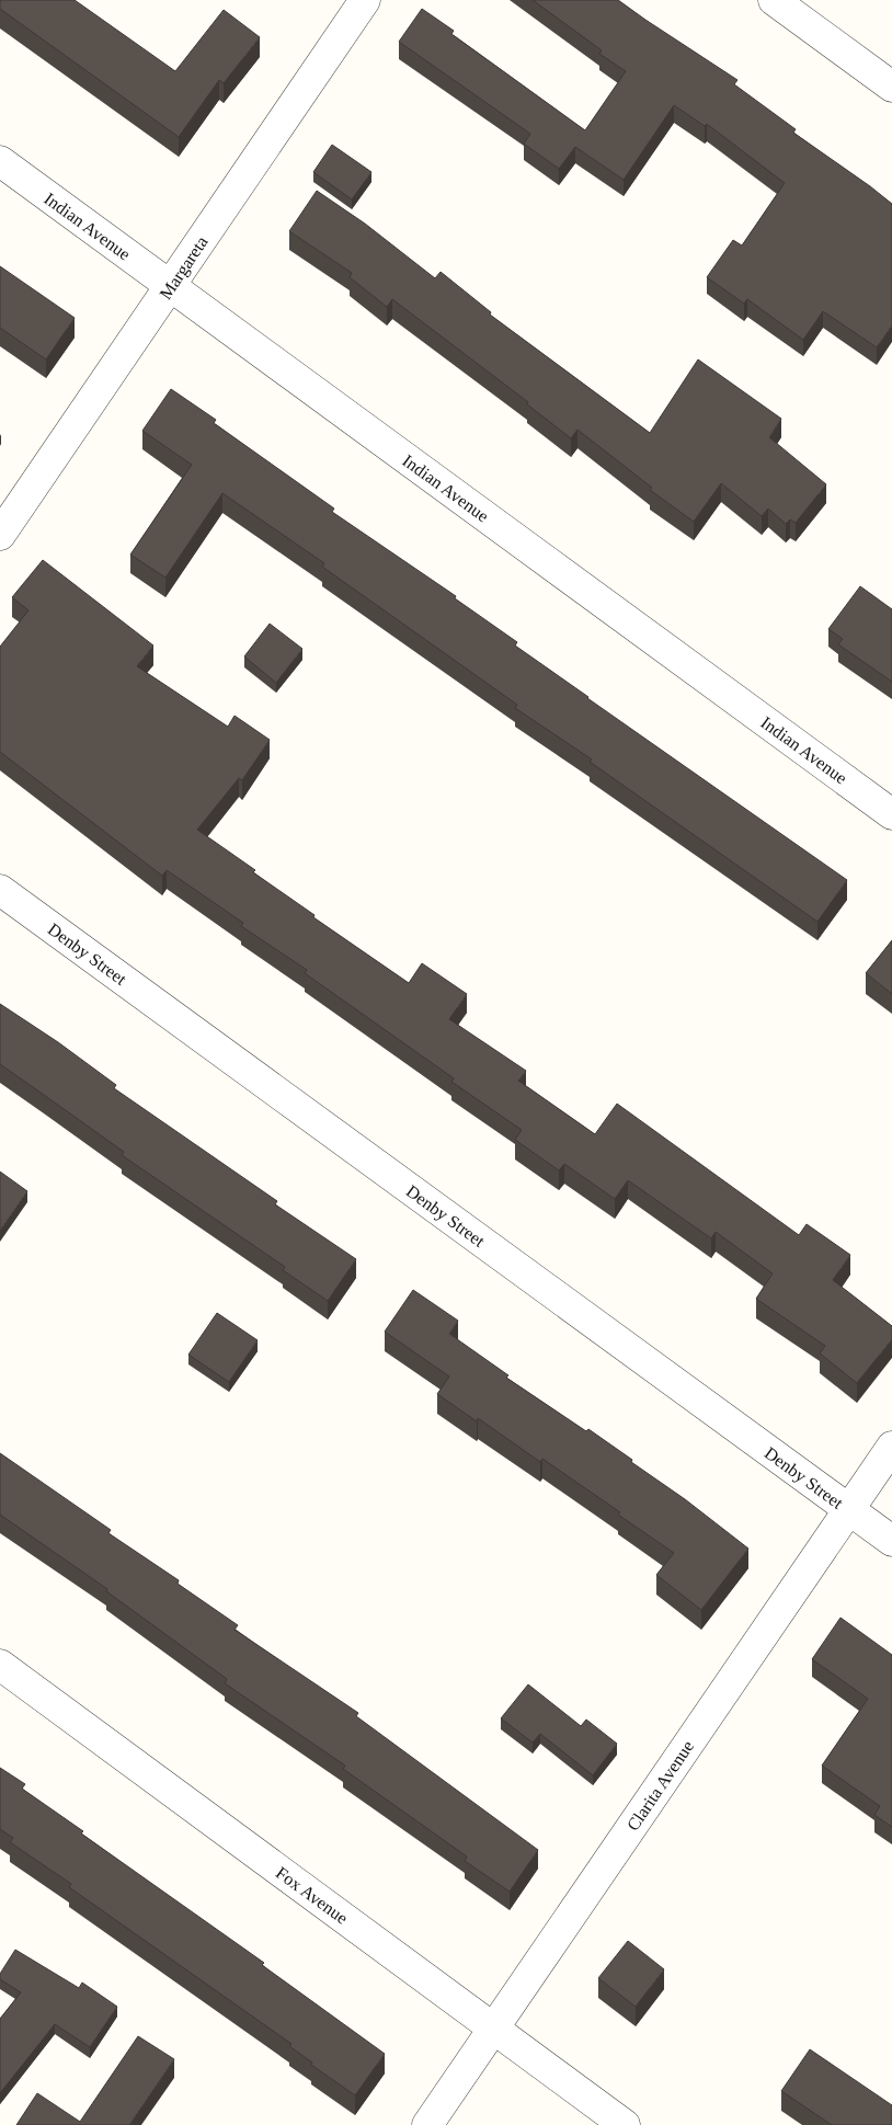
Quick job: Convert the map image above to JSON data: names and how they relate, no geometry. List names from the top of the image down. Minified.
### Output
{"streets":{"street":["Indian Avenue","Margareta","Denby Street","Clarita Avenue","Fox Avenue"]},"crossings":[["Indian Avenue","Margareta"],["Denby Street","Clarita Avenue"],["Clarita Avenue","Fox Avenue"]]}
